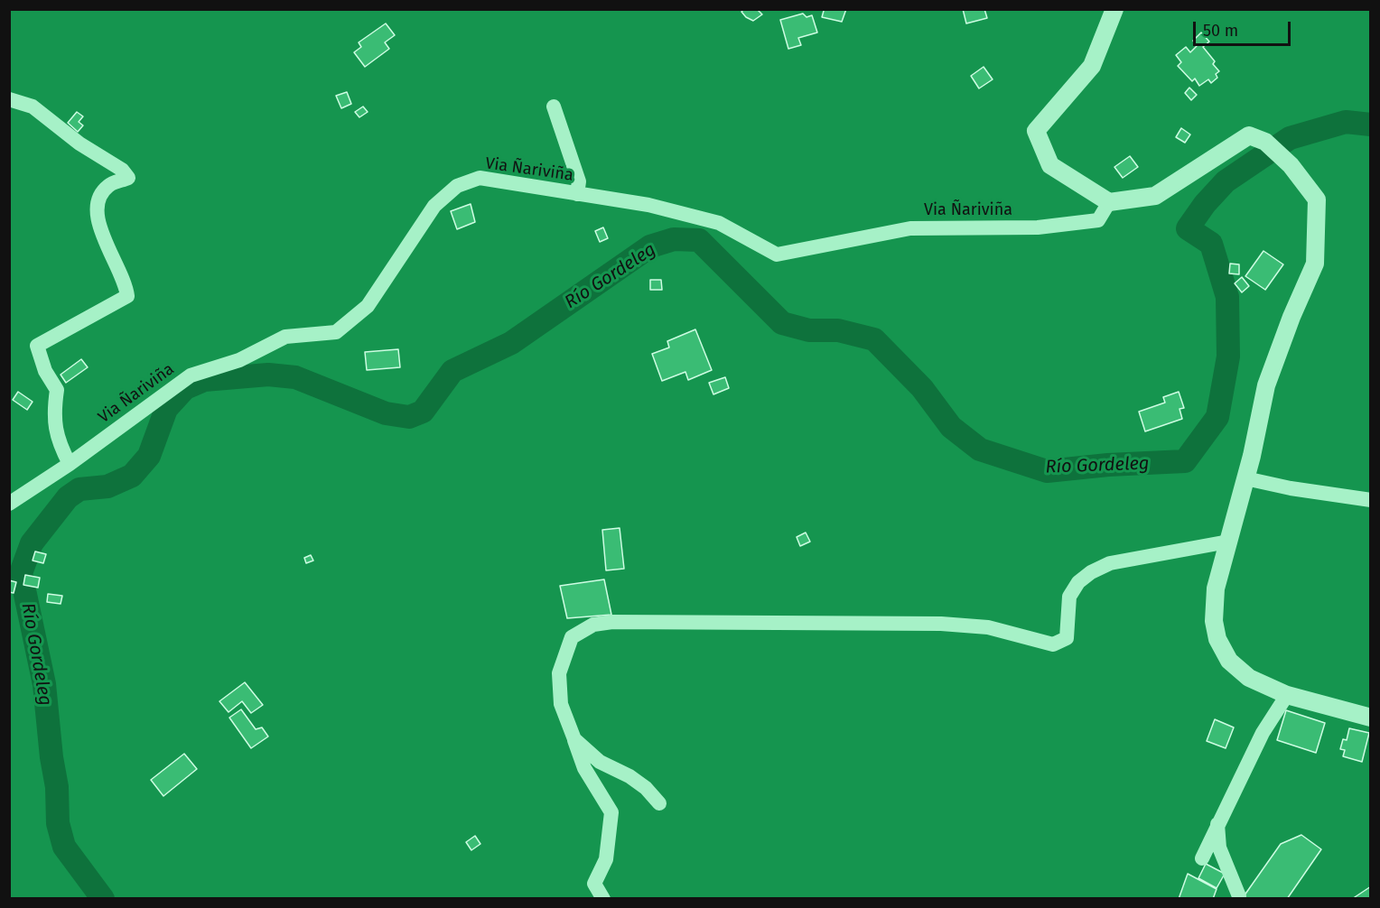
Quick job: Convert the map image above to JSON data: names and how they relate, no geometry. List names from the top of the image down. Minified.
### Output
{"streets":{"street":["Via Ñariviña"]},"water":["Río Gordeleg"],"scale_bar":"50 m"}
